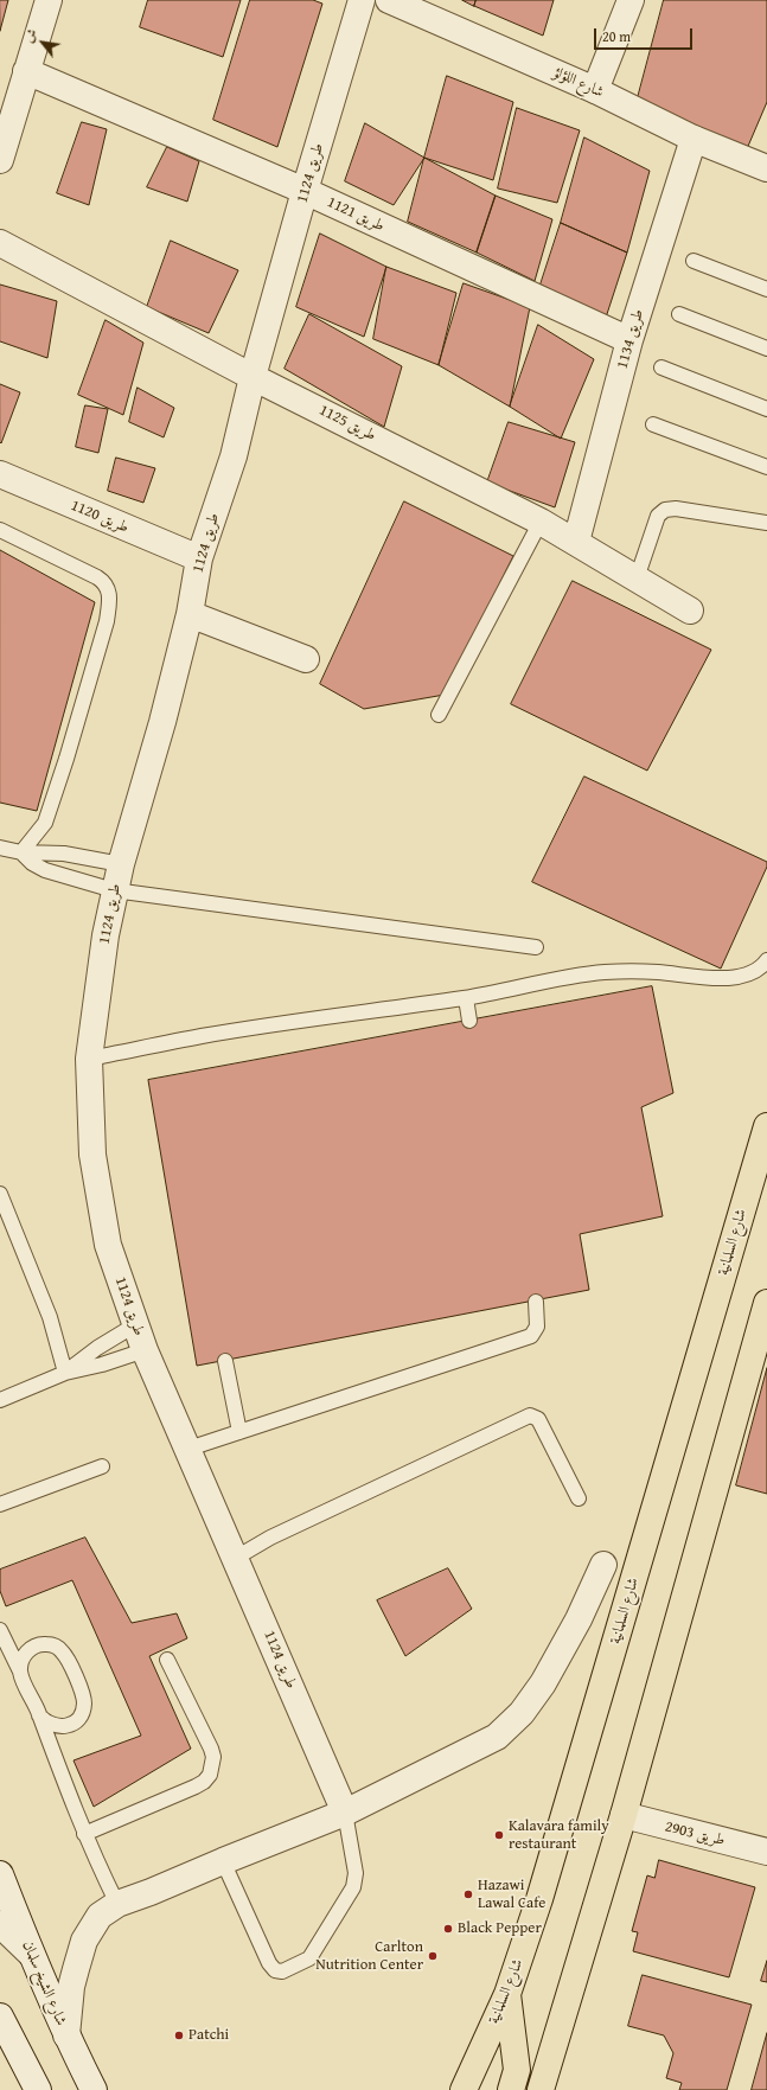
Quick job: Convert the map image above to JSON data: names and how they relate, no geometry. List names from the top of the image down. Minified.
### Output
{"streets":{"main road":["شارع السلمانية"],"street":["شارع اللؤلؤ","طريق 1124","طريق 1121","طريق 1134","طريق 1125","طريق 1120","طريق 2903","شارع الشيخ سلمان"]},"crossings":[["شارع اللؤلؤ","طريق 1134"],["طريق 1124","طريق 1121"],["طريق 1124","طريق 1125"],["طريق 1124","طريق 1120"],["طريق 1121","طريق 1134"],["طريق 1134","طريق 1125"]],"places":["Kalavara family restaurant","Hazawi Lawal Cafe","Black Pepper","Carlton Nutrition Center","Patchi"],"scale_bar":"20 m","north":"top left"}
